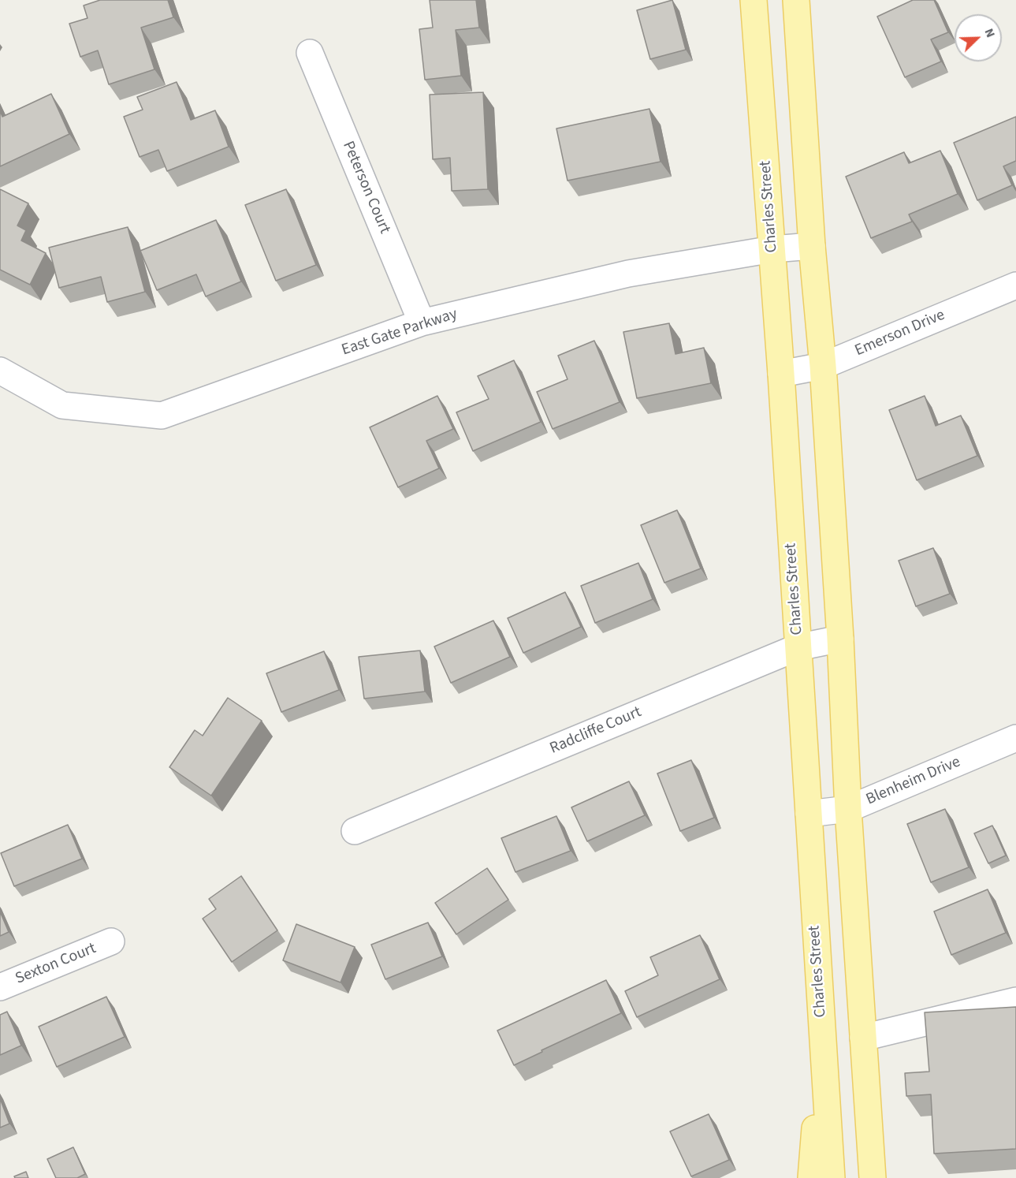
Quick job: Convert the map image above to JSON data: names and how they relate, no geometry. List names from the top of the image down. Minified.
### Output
{"streets":{"main road":["Charles Street"],"street":["Peterson Court","East Gate Parkway","Emerson Drive","Radcliffe Court","Blenheim Drive","Sexton Court"]},"crossings":[["Peterson Court","East Gate Parkway"],["Charles Street","East Gate Parkway"],["Charles Street","Emerson Drive"],["Charles Street","Radcliffe Court"],["Charles Street","Blenheim Drive"]],"north":"top right"}
